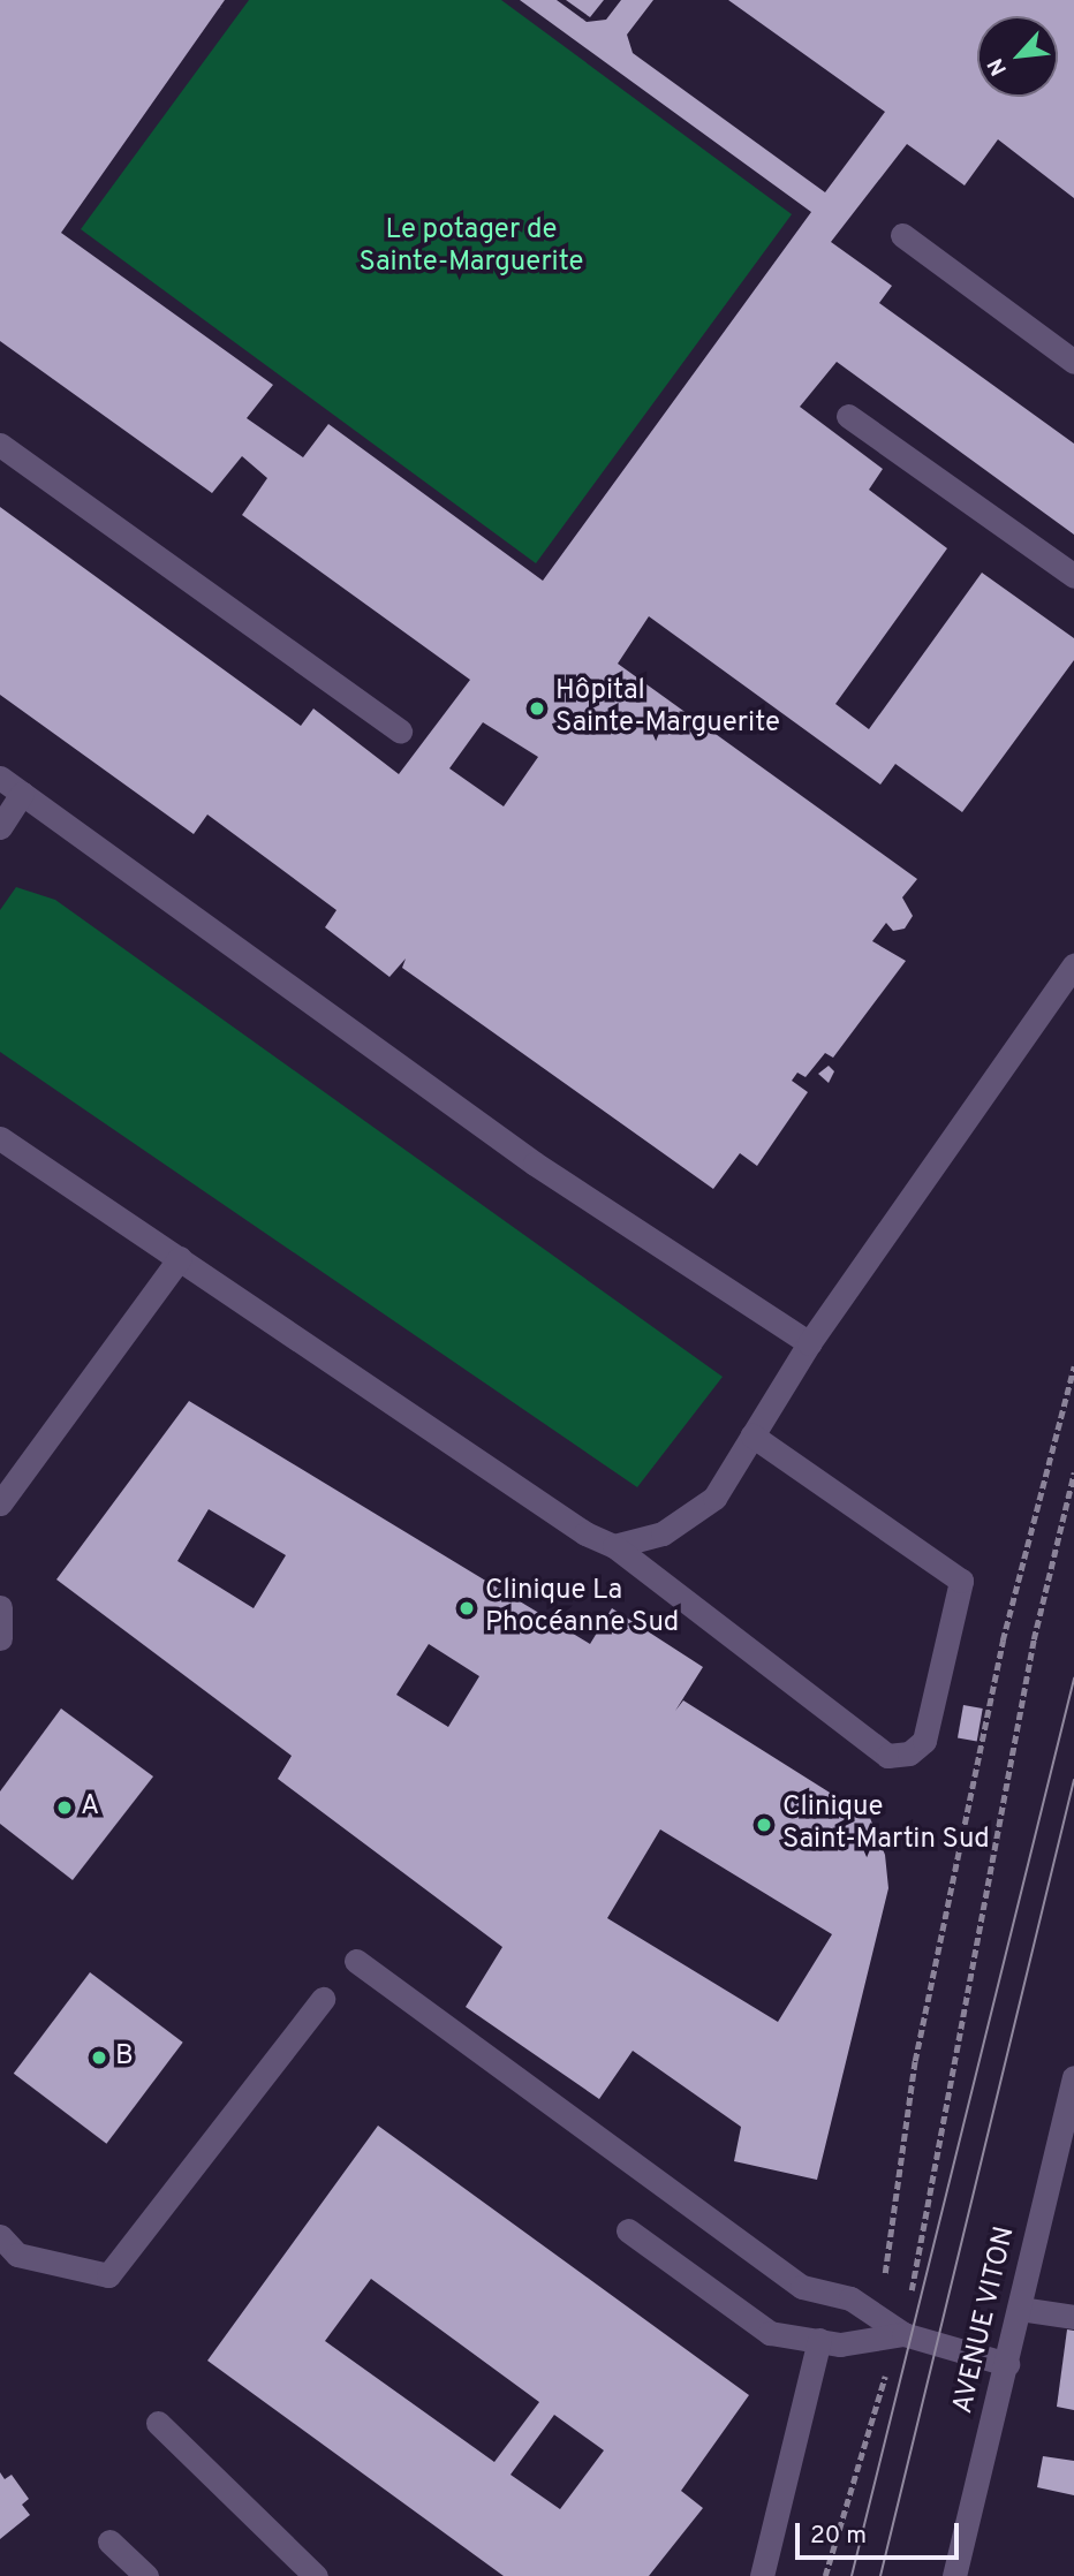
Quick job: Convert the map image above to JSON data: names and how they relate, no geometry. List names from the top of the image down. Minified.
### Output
{"streets":{"street":["AVENUE VITON"]},"parks":["Le potager de Sainte-Marguerite"],"places":["Hôpital Sainte-Marguerite","Clinique La Phocéanne Sud","A","Clinique Saint-Martin Sud","B"],"scale_bar":"20 m","north":"bottom left"}
